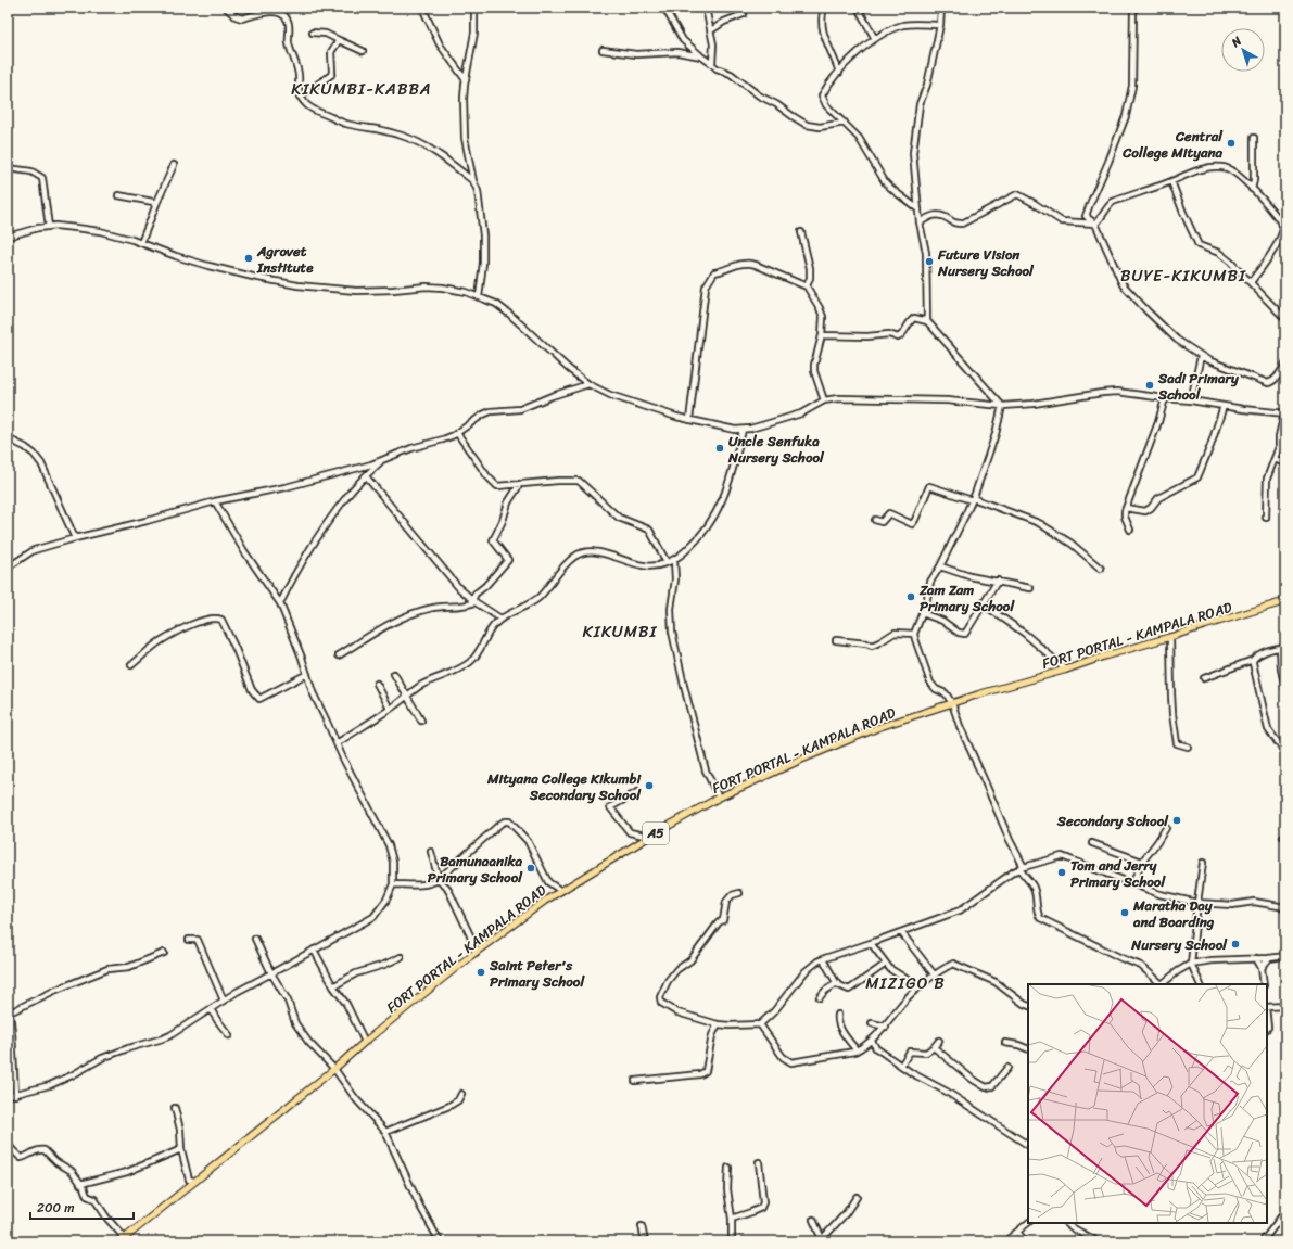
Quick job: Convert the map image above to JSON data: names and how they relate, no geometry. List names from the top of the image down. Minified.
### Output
{"streets":{"main road":["FORT PORTAL - KAMPALA ROAD","A5"]},"districts":["KIKUMBI-KABBA","BUYE-KIKUMBI","KIKUMBI","MIZIGO B"],"places":["Central College Mityana","Agrovet Institute","Future Vision Nursery School","Sadi Primary School","Uncle Senfuka Nursery School","Zam Zam Primary School","Mityana College Kikumbi Secondary School","Secondary School","Bamunaanika Primary School","Tom and Jerry Primary School","Maratha Day and Boarding","Nursery School","Saint Peter's Primary School"],"scale_bar":"200 m","north":"top left"}
